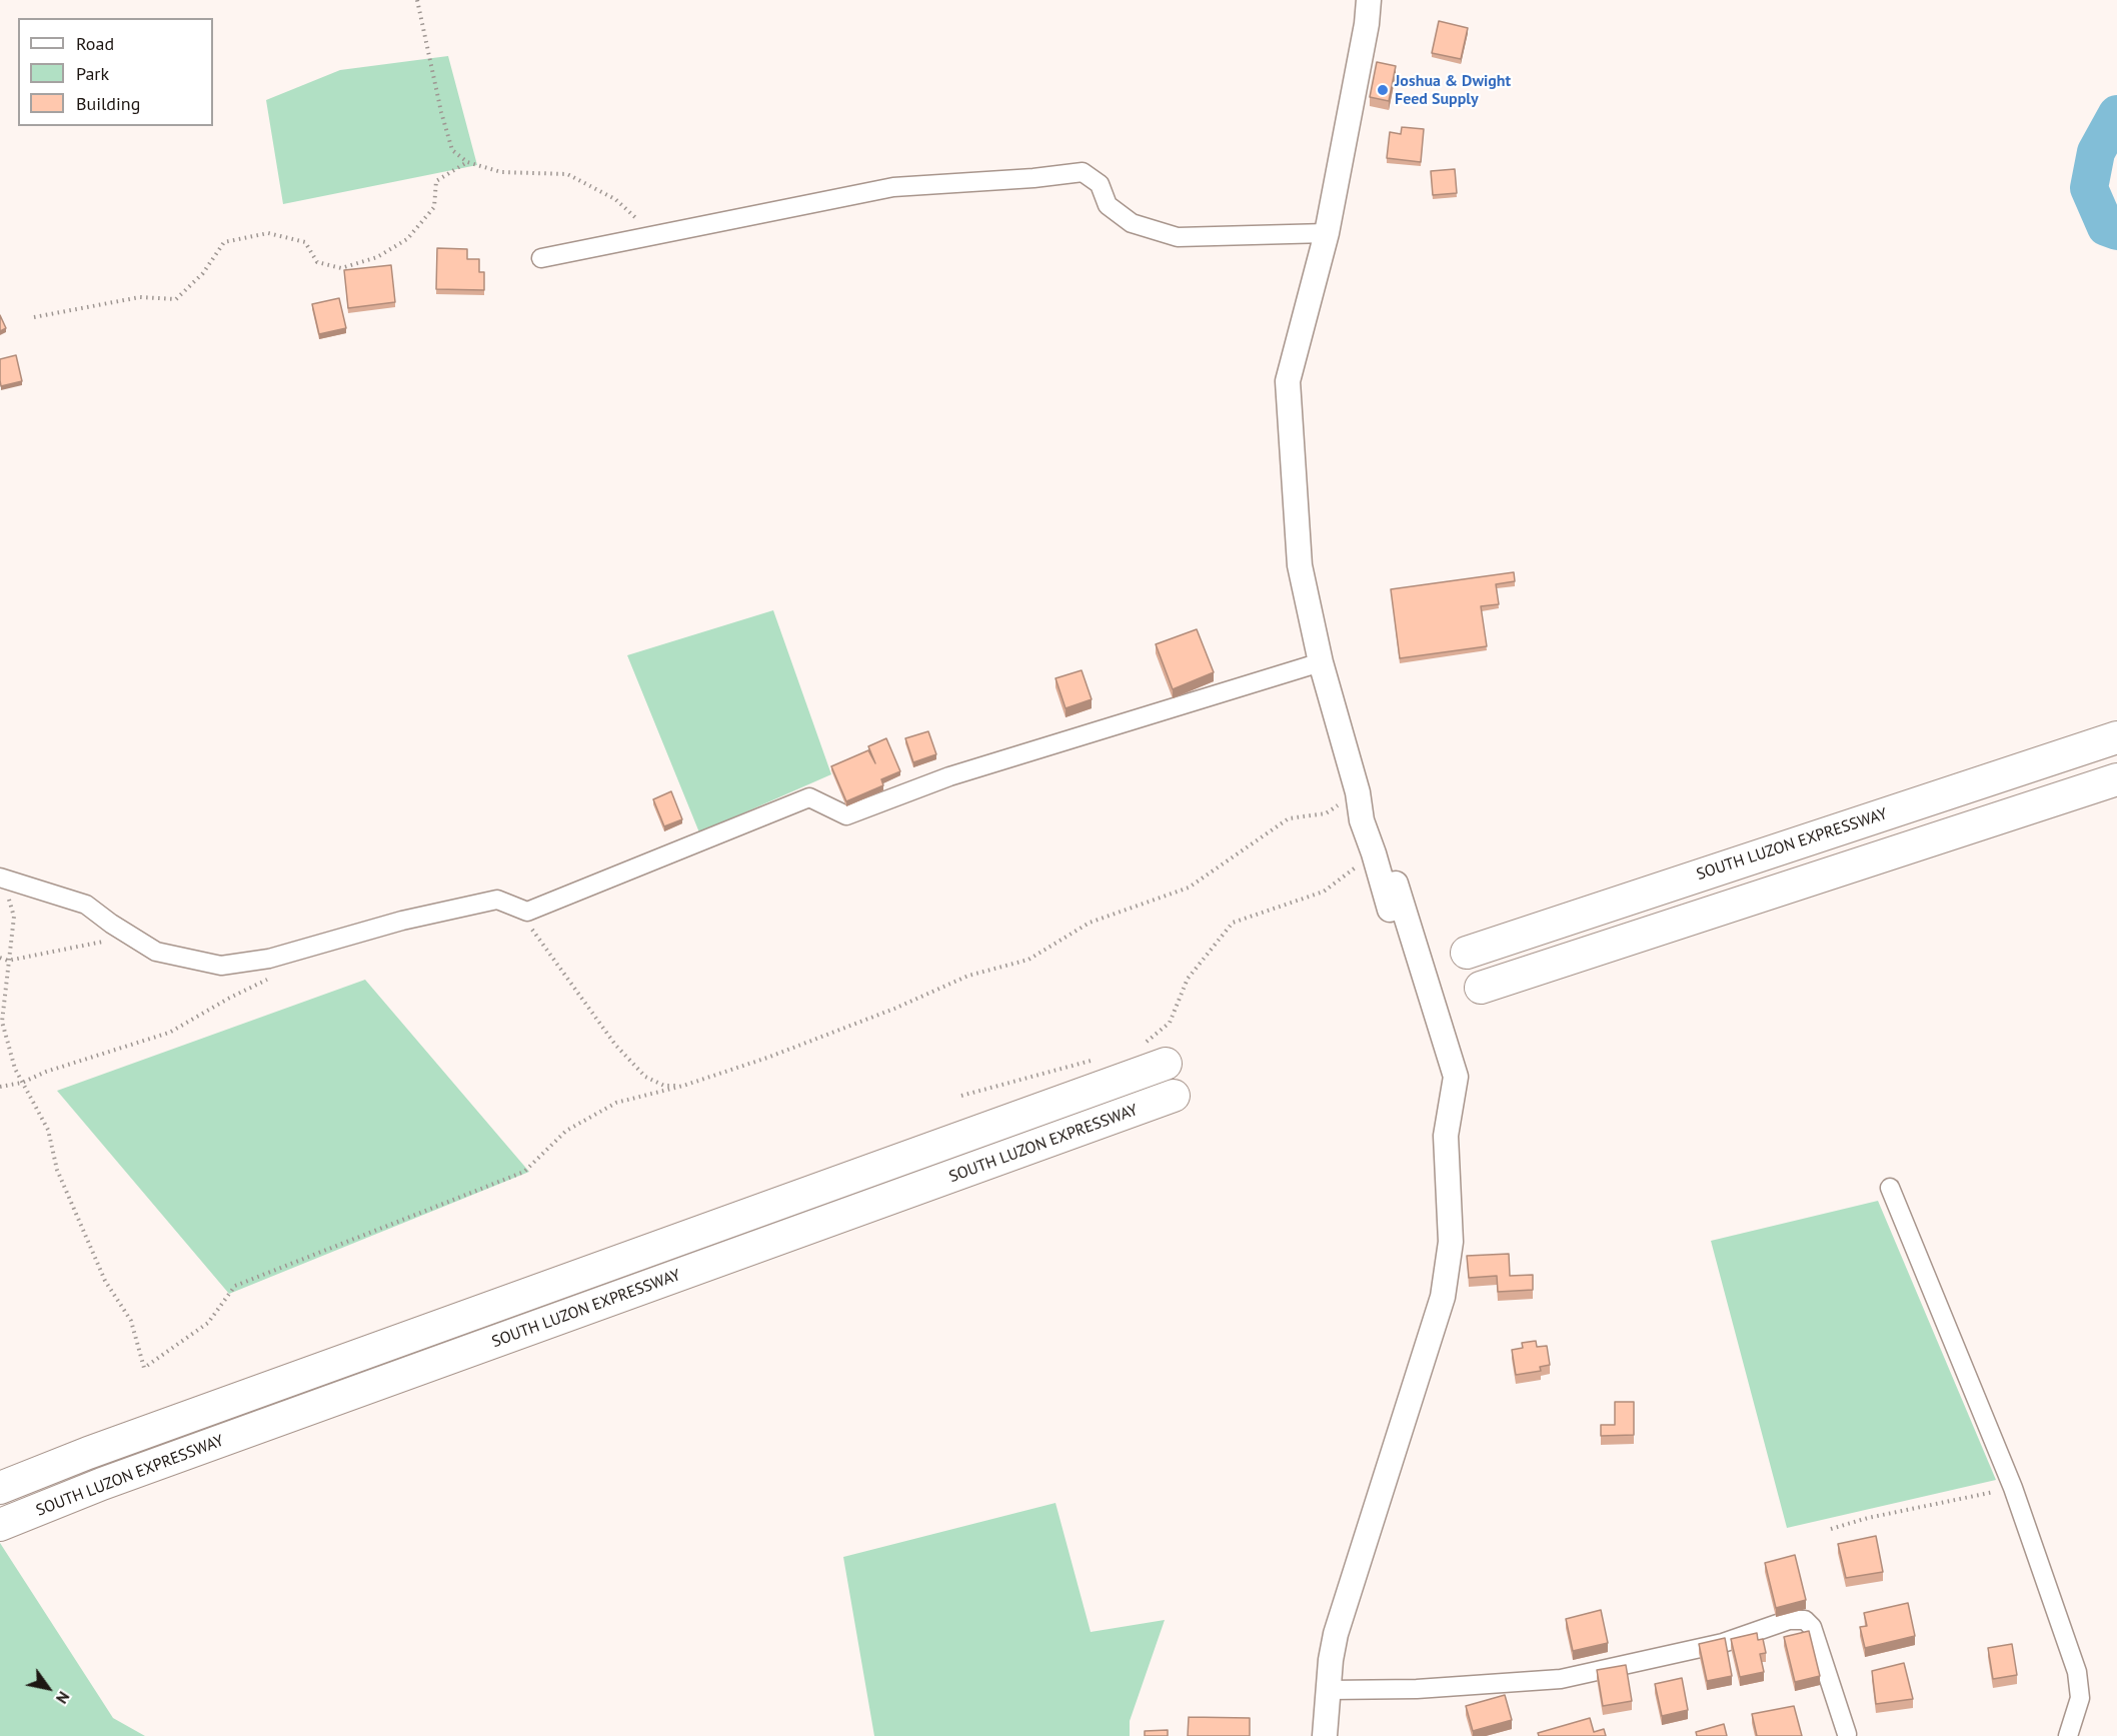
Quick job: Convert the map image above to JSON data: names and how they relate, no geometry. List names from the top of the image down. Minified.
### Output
{"streets":{"highway":["SOUTH LUZON EXPRESSWAY"]},"places":["Joshua & Dwight Feed Supply"],"legend":["Road","Park","Building"],"north":"bottom right"}
